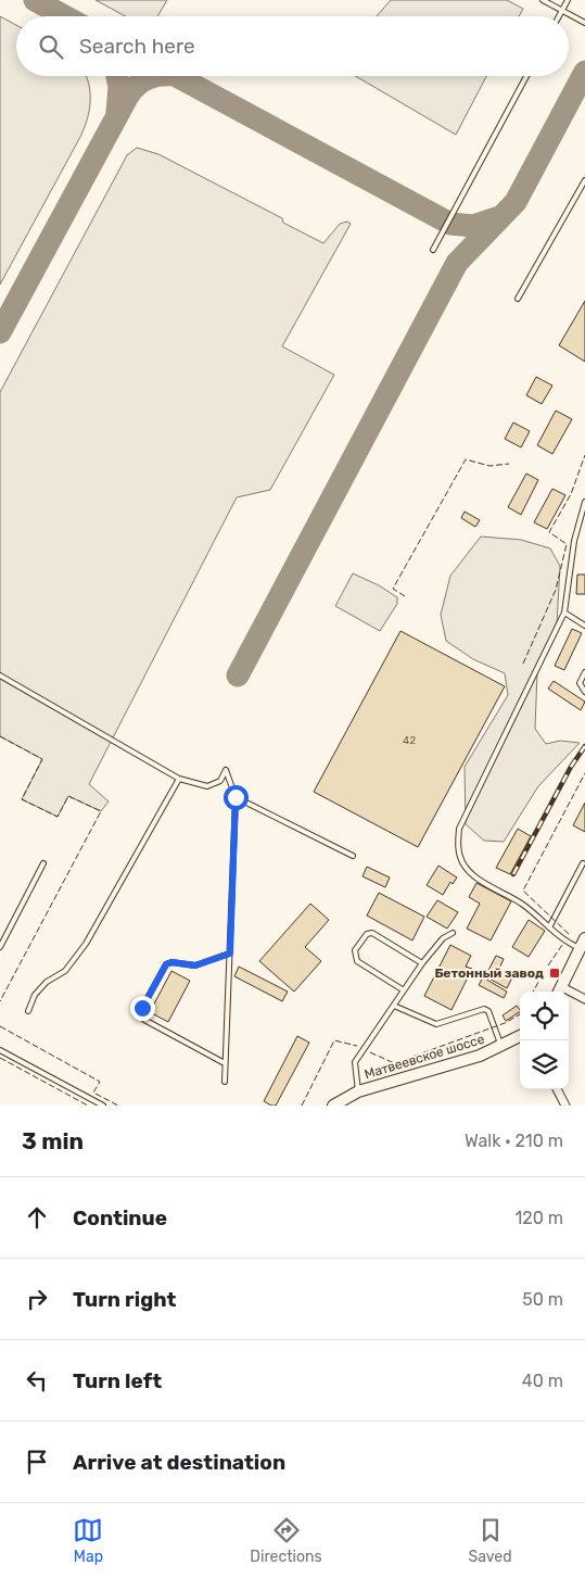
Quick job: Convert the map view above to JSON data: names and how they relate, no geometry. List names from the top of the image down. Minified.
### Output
{"streets":{"main road":["Матвеевское шоссе"]},"places":{"transit":["Бетонный завод"]},"house_numbers":["42"],"page":{"search":"Search here","heading":["3 min","Walk · 210 m"],"list":[["Continue","120 m"],["Turn right","50 m"],["Turn left","40 m"],"Arrive at destination"],"nav":["Map","Directions","Saved"]}}
